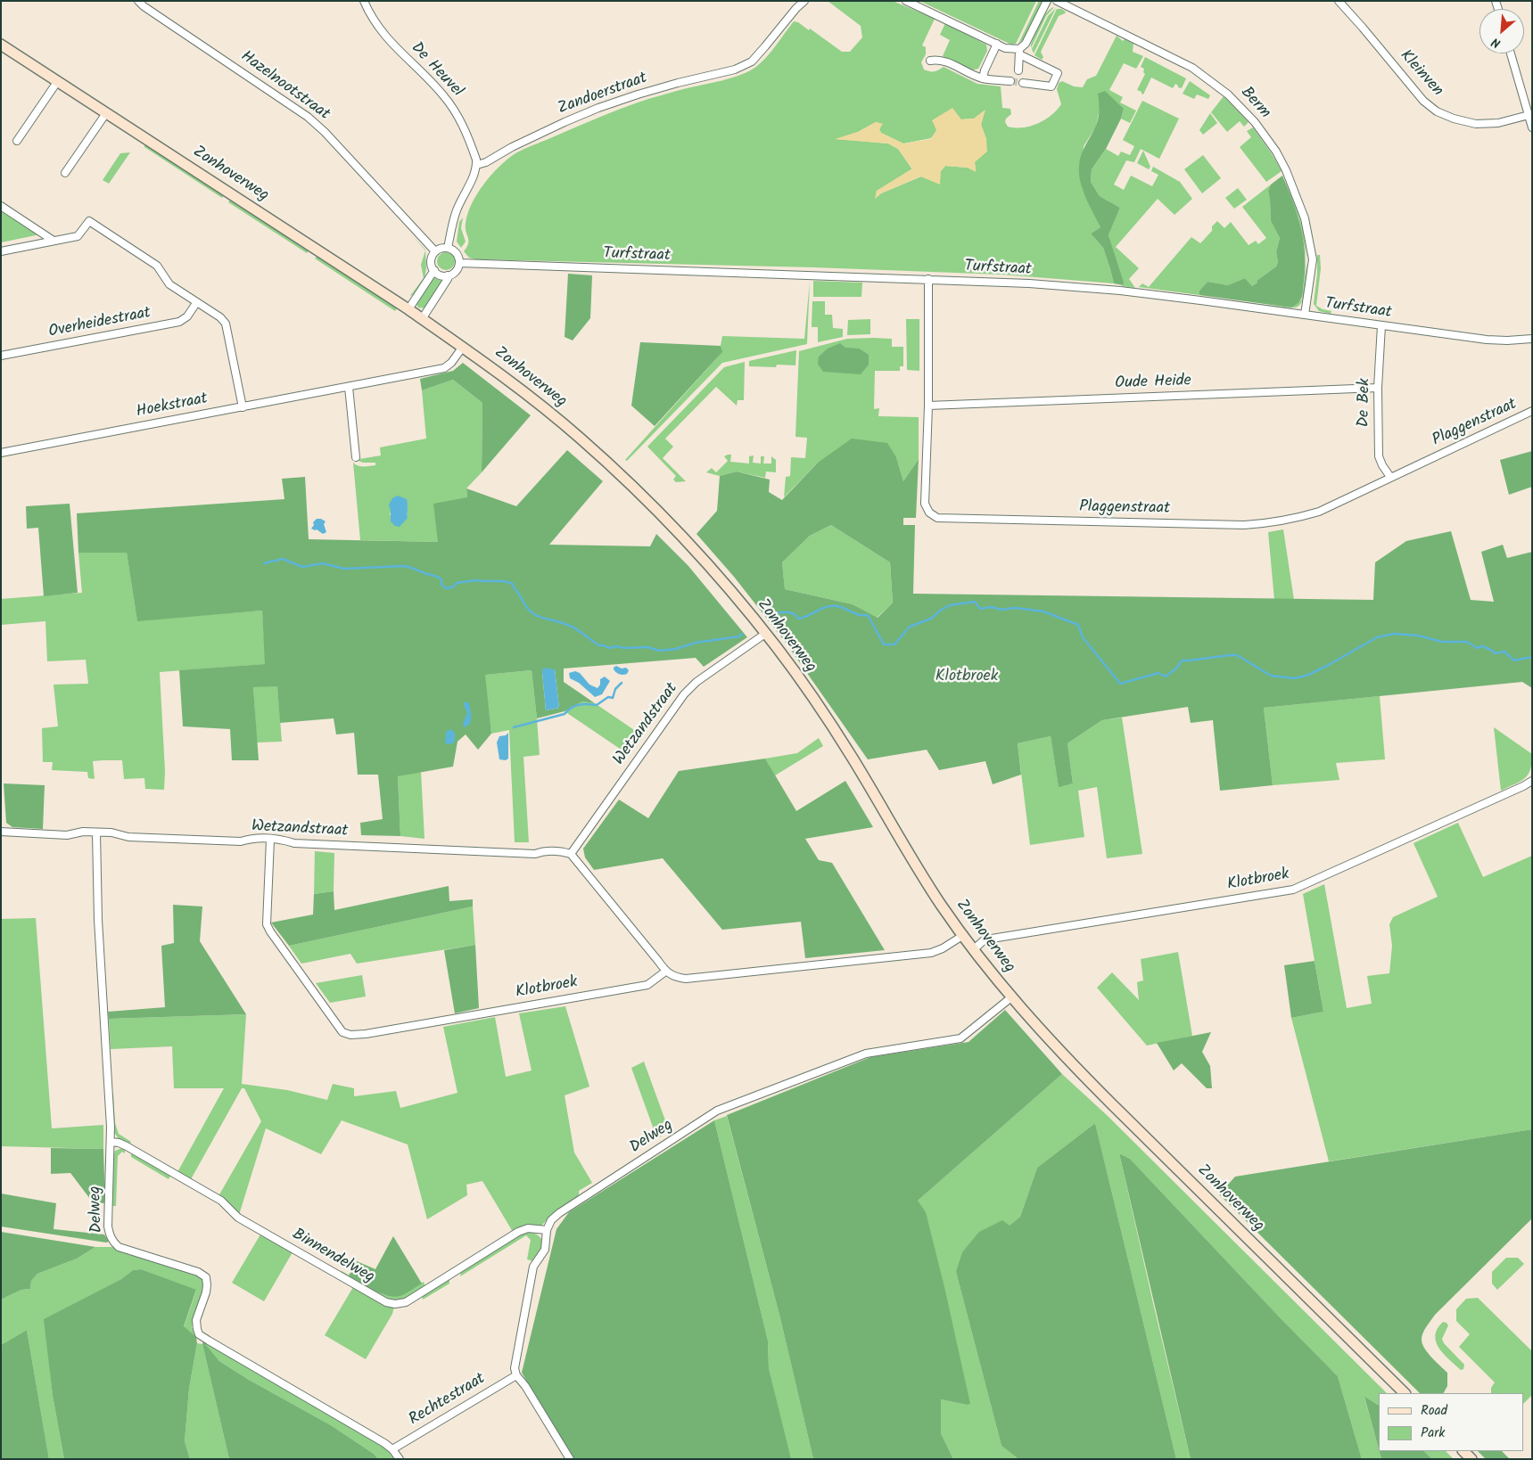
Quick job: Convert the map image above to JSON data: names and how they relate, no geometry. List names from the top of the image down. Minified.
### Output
{"streets":{"street":["De Heuvel","Kleinven","Hazelnootstraat","Zandoerstraat","Berm","Zonhoverweg","Turfstraat","Overheidestraat","Oude Heide","De Bek","Hoekstraat","Plaggenstraat","Wetzandstraat","Klotbroek","Delweg","Binnendelweg","Rechtestraat"]},"crossings":[["De Heuvel","Zandoerstraat"],["Hazelnootstraat","Turfstraat"],["Berm","Turfstraat"],["Zonhoverweg","Hoekstraat"],["Zonhoverweg","Wetzandstraat"],["Zonhoverweg","Klotbroek"],["Zonhoverweg","Delweg"],["Turfstraat","De Bek"],["Turfstraat","Plaggenstraat"],["Oude Heide","De Bek"],["Oude Heide","Plaggenstraat"],["De Bek","Plaggenstraat"],["Wetzandstraat","Klotbroek"],["Wetzandstraat","Delweg"],["Delweg","Binnendelweg"],["Delweg","Rechtestraat"]],"parks":["Klotbroek"],"legend":["Road","Park"],"north":"bottom left"}
